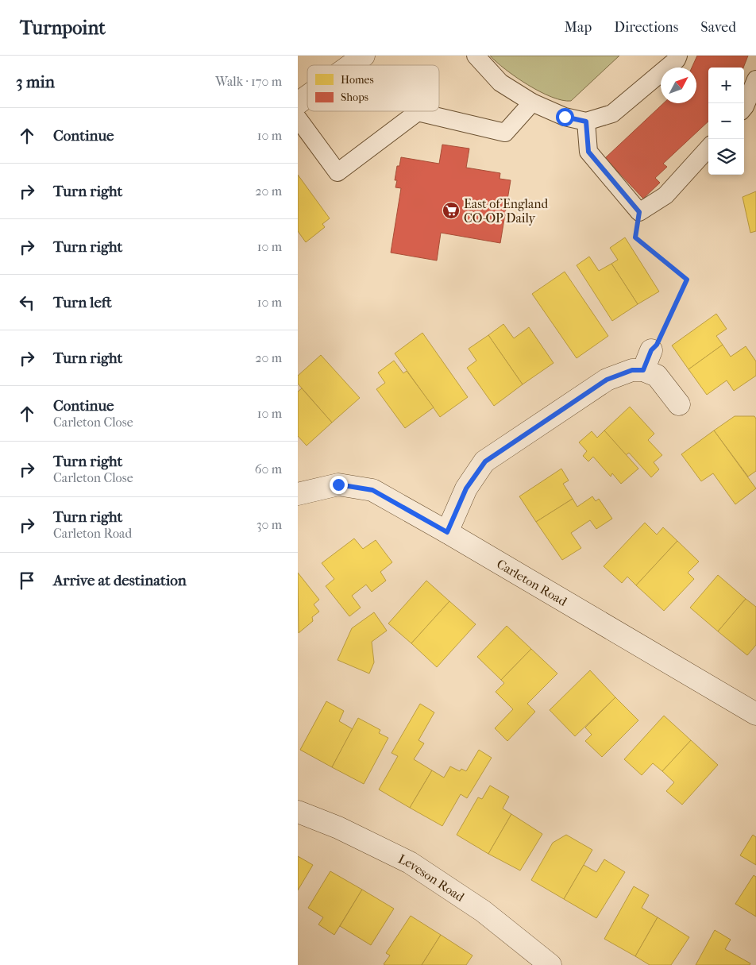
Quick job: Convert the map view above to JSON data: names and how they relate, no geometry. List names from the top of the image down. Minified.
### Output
{"streets":{"street":["Carleton Road","Leveson Road"]},"places":{"supermarket":["East of England CO-OP Daily"]},"legend":["Homes","Shops"],"north":"top right","page":{"header":"Turnpoint","nav":["Map","Directions","Saved"],"heading":["3 min","Walk · 170 m"],"map_buttons":["+","−"],"list":[["Continue","10 m"],["Turn right","20 m"],["Turn right","10 m"],["Turn left","10 m"],["Turn right","20 m"],["Continue","Carleton Close","10 m"],["Turn right","Carleton Close","60 m"],["Turn right","Carleton Road","30 m"],"Arrive at destination"]}}
